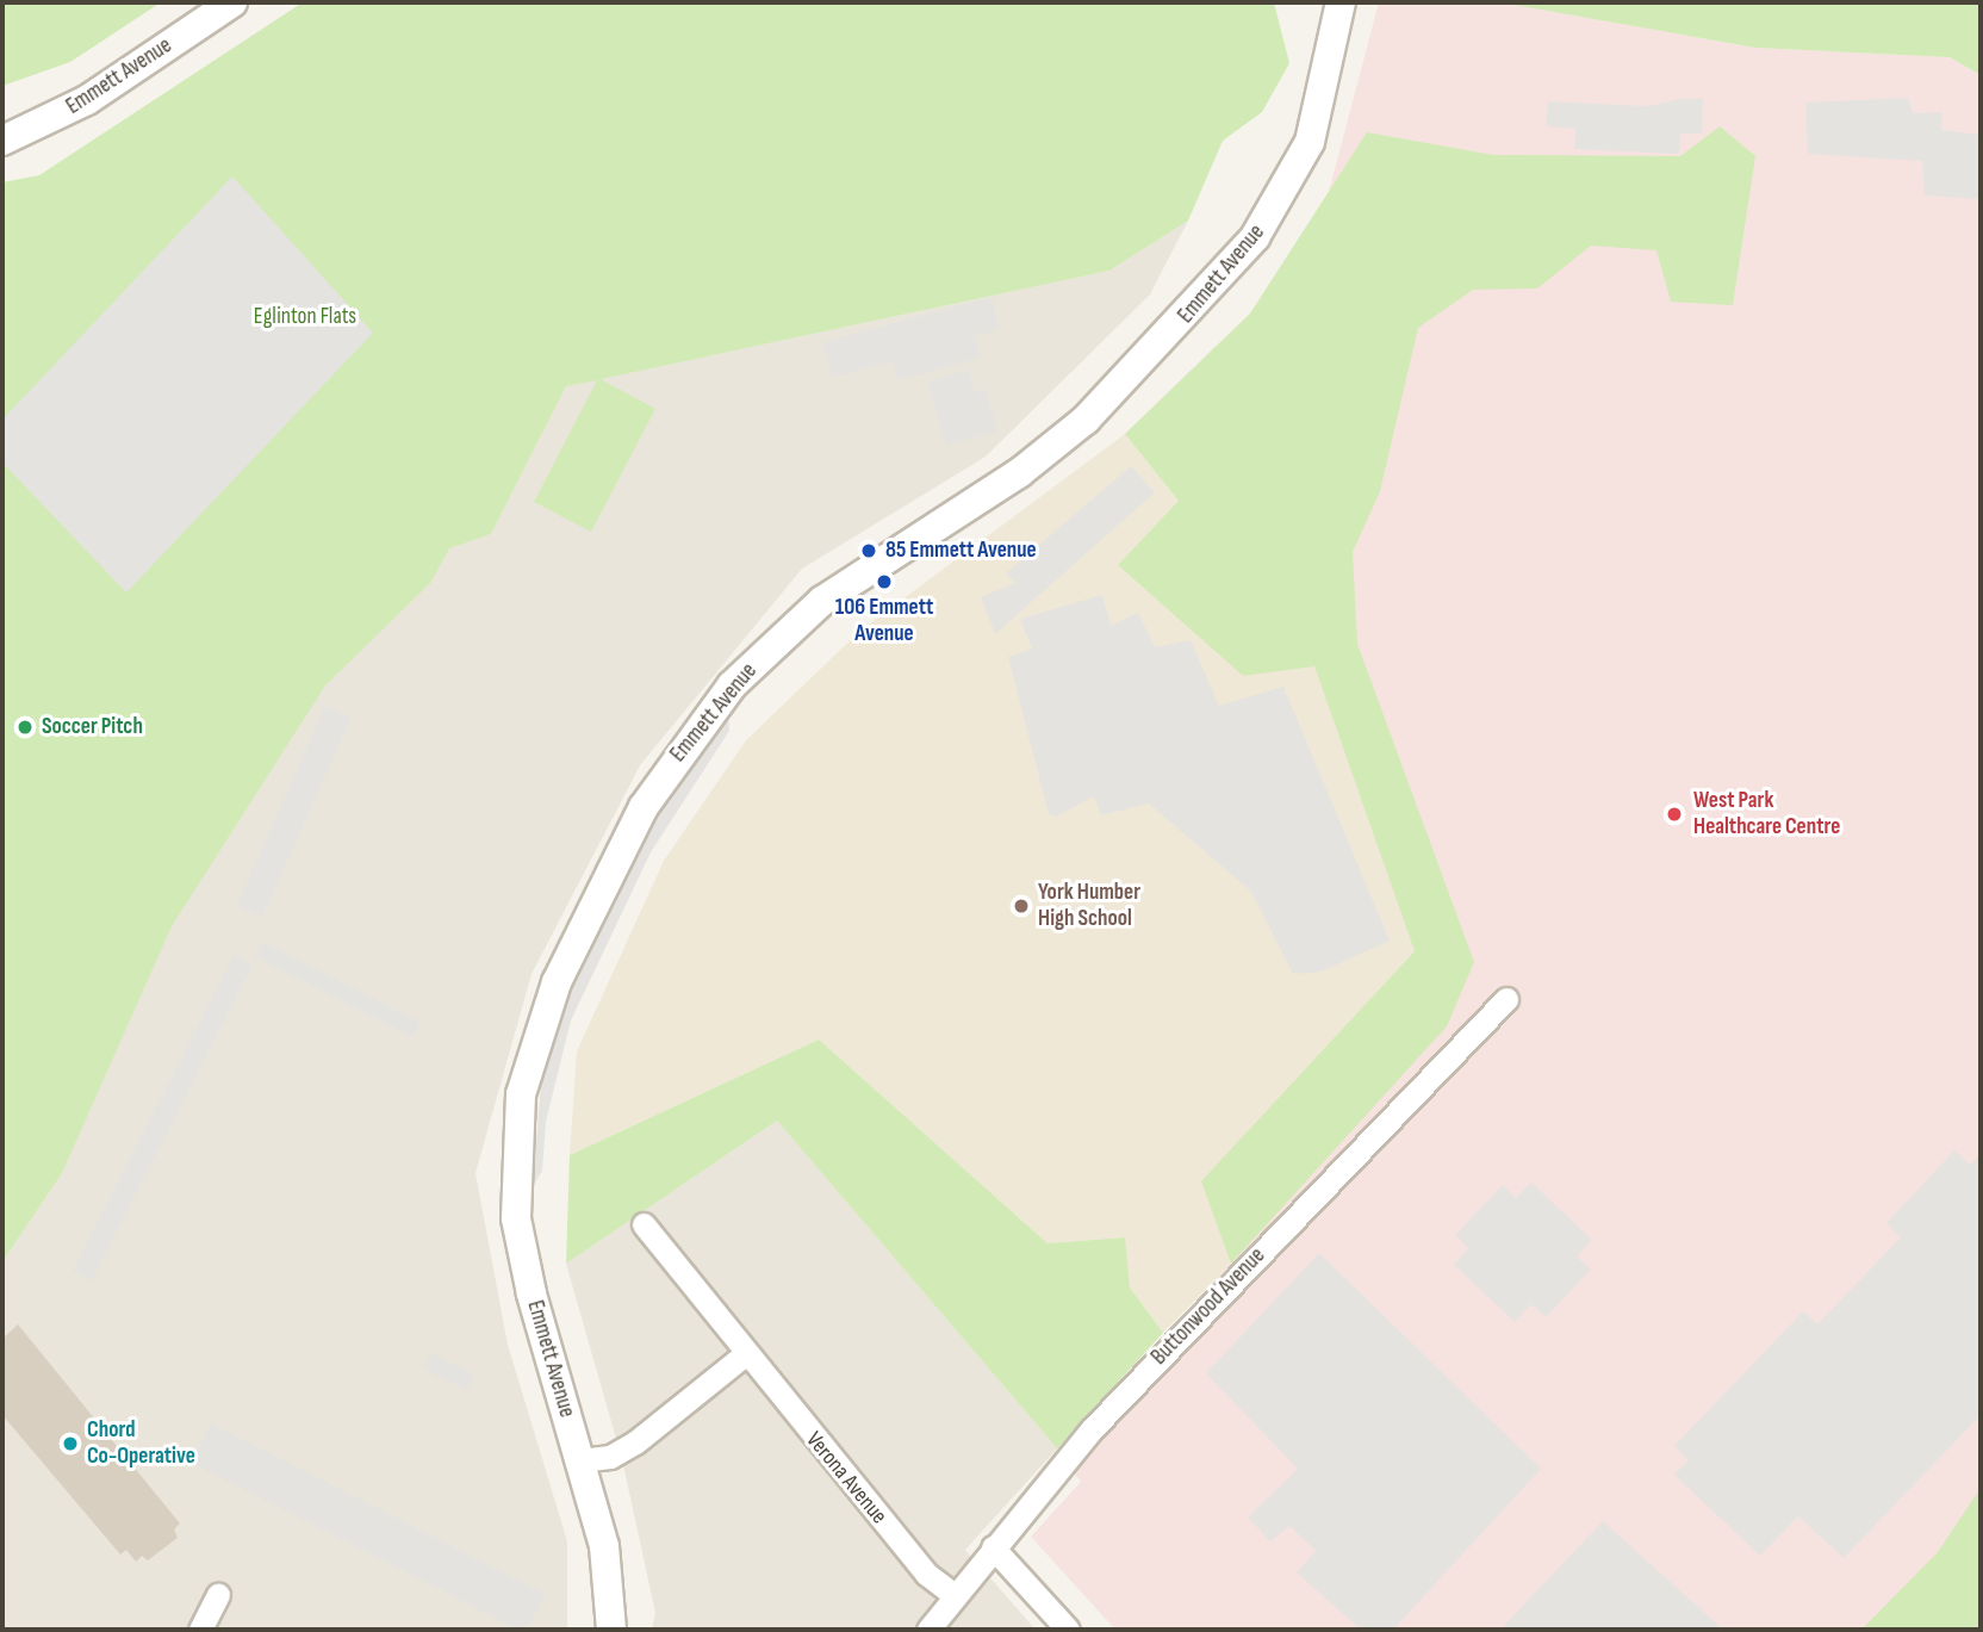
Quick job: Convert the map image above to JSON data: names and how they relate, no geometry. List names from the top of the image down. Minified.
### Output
{"streets":{"street":["Emmett Avenue","Buttonwood Avenue","Verona Avenue"]},"crossings":[["Buttonwood Avenue","Verona Avenue"]],"parks":["Eglinton Flats"],"places":["85 Emmett Avenue","106 Emmett Avenue","Soccer Pitch","West Park Healthcare Centre","York Humber High School","Chord Co-Operative"]}
